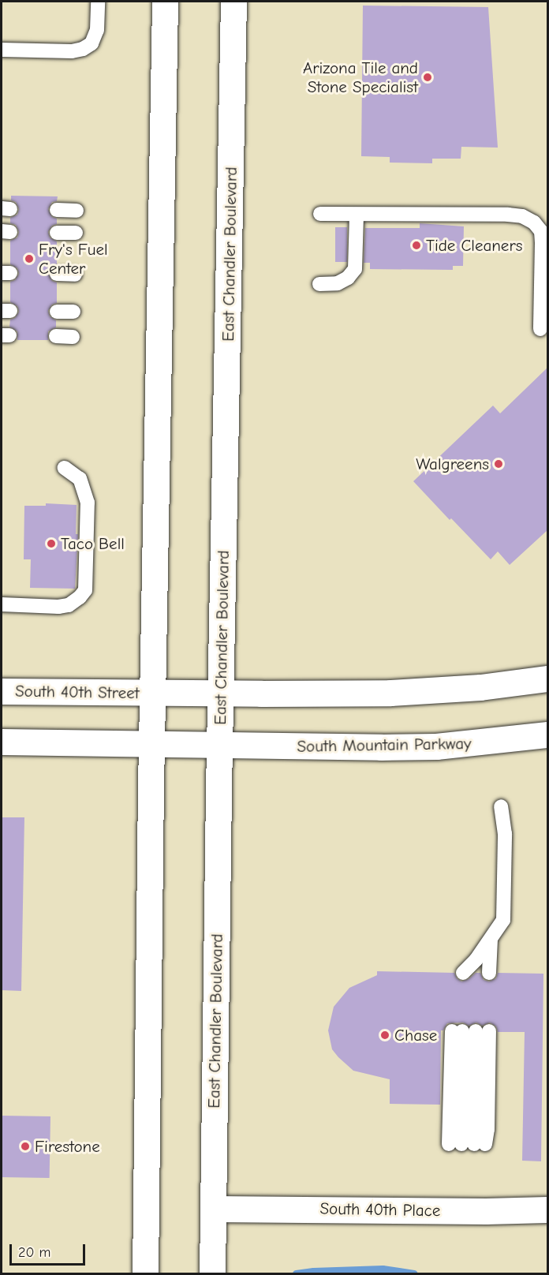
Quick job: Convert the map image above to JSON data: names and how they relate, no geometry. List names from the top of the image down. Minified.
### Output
{"streets":{"main road":["East Chandler Boulevard","South 40th Street","South Mountain Parkway","South 40th Place"]},"crossings":[["East Chandler Boulevard","South 40th Street"],["East Chandler Boulevard","South Mountain Parkway"],["East Chandler Boulevard","South 40th Place"]],"places":["Arizona Tile and Stone Specialist","Tide Cleaners","Fry's Fuel Center","Walgreens","Taco Bell","Chase","Firestone"],"scale_bar":"20 m"}
